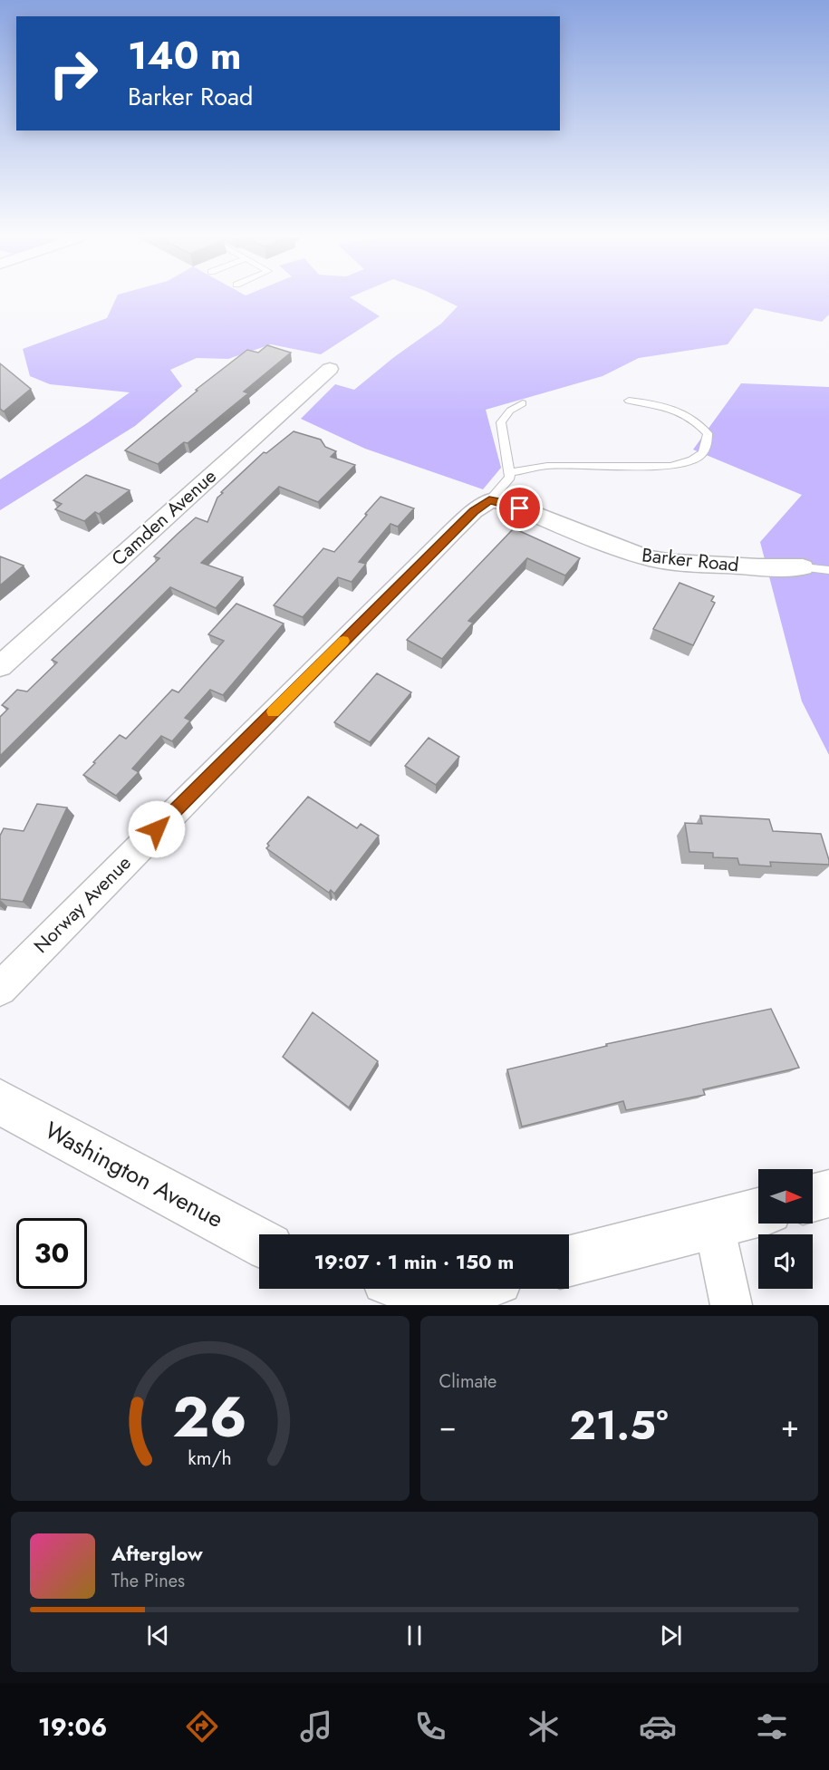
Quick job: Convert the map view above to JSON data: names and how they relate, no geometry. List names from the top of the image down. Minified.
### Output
{"streets":{"street":["Camden Avenue","Barker Road","Norway Avenue","Washington Avenue"]},"crossings":[["Barker Road","Norway Avenue"]],"north":"right","page":{"turn":["140 m","Barker Road"],"limit":"30","trip":"19:07 · 1 min · 150 m","tile":"Climate","heat":["−","21.5°","+"],"song":["Afterglow","The Pines"],"tabs":"19:06","gauge":["26","km/h"]}}
